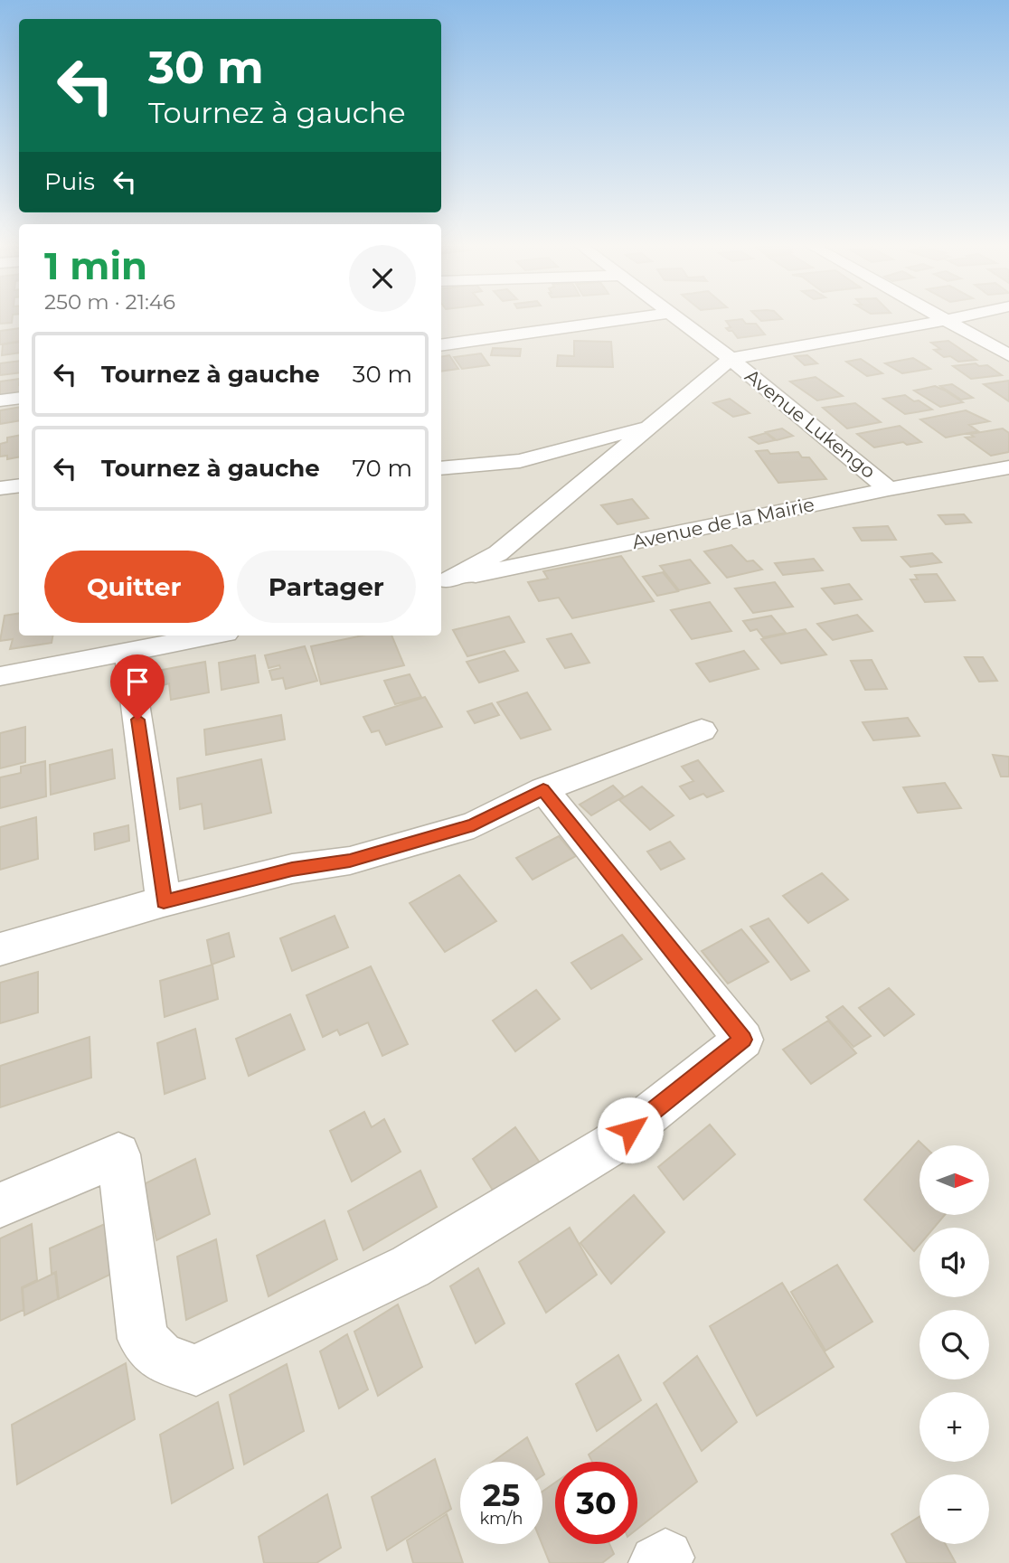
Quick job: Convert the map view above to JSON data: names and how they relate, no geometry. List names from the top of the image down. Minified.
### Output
{"streets":{"street":["Avenue Lukengo","Avenue de la Mairie"]},"crossings":[["Avenue Lukengo","Avenue de la Mairie"]],"north":"right","page":{"turn":["30 m","Tournez à gauche"],"then":"Puis","heading":["1 min","250 m · 21:46"],"list":[{"name":"Tournez à gauche","value":"30 m"},{"name":"Tournez à gauche","value":"70 m"}],"buttons":["Quitter","Partager"],"map_buttons":["+","−"],"speed":"25 km/h","limit":"30"}}
